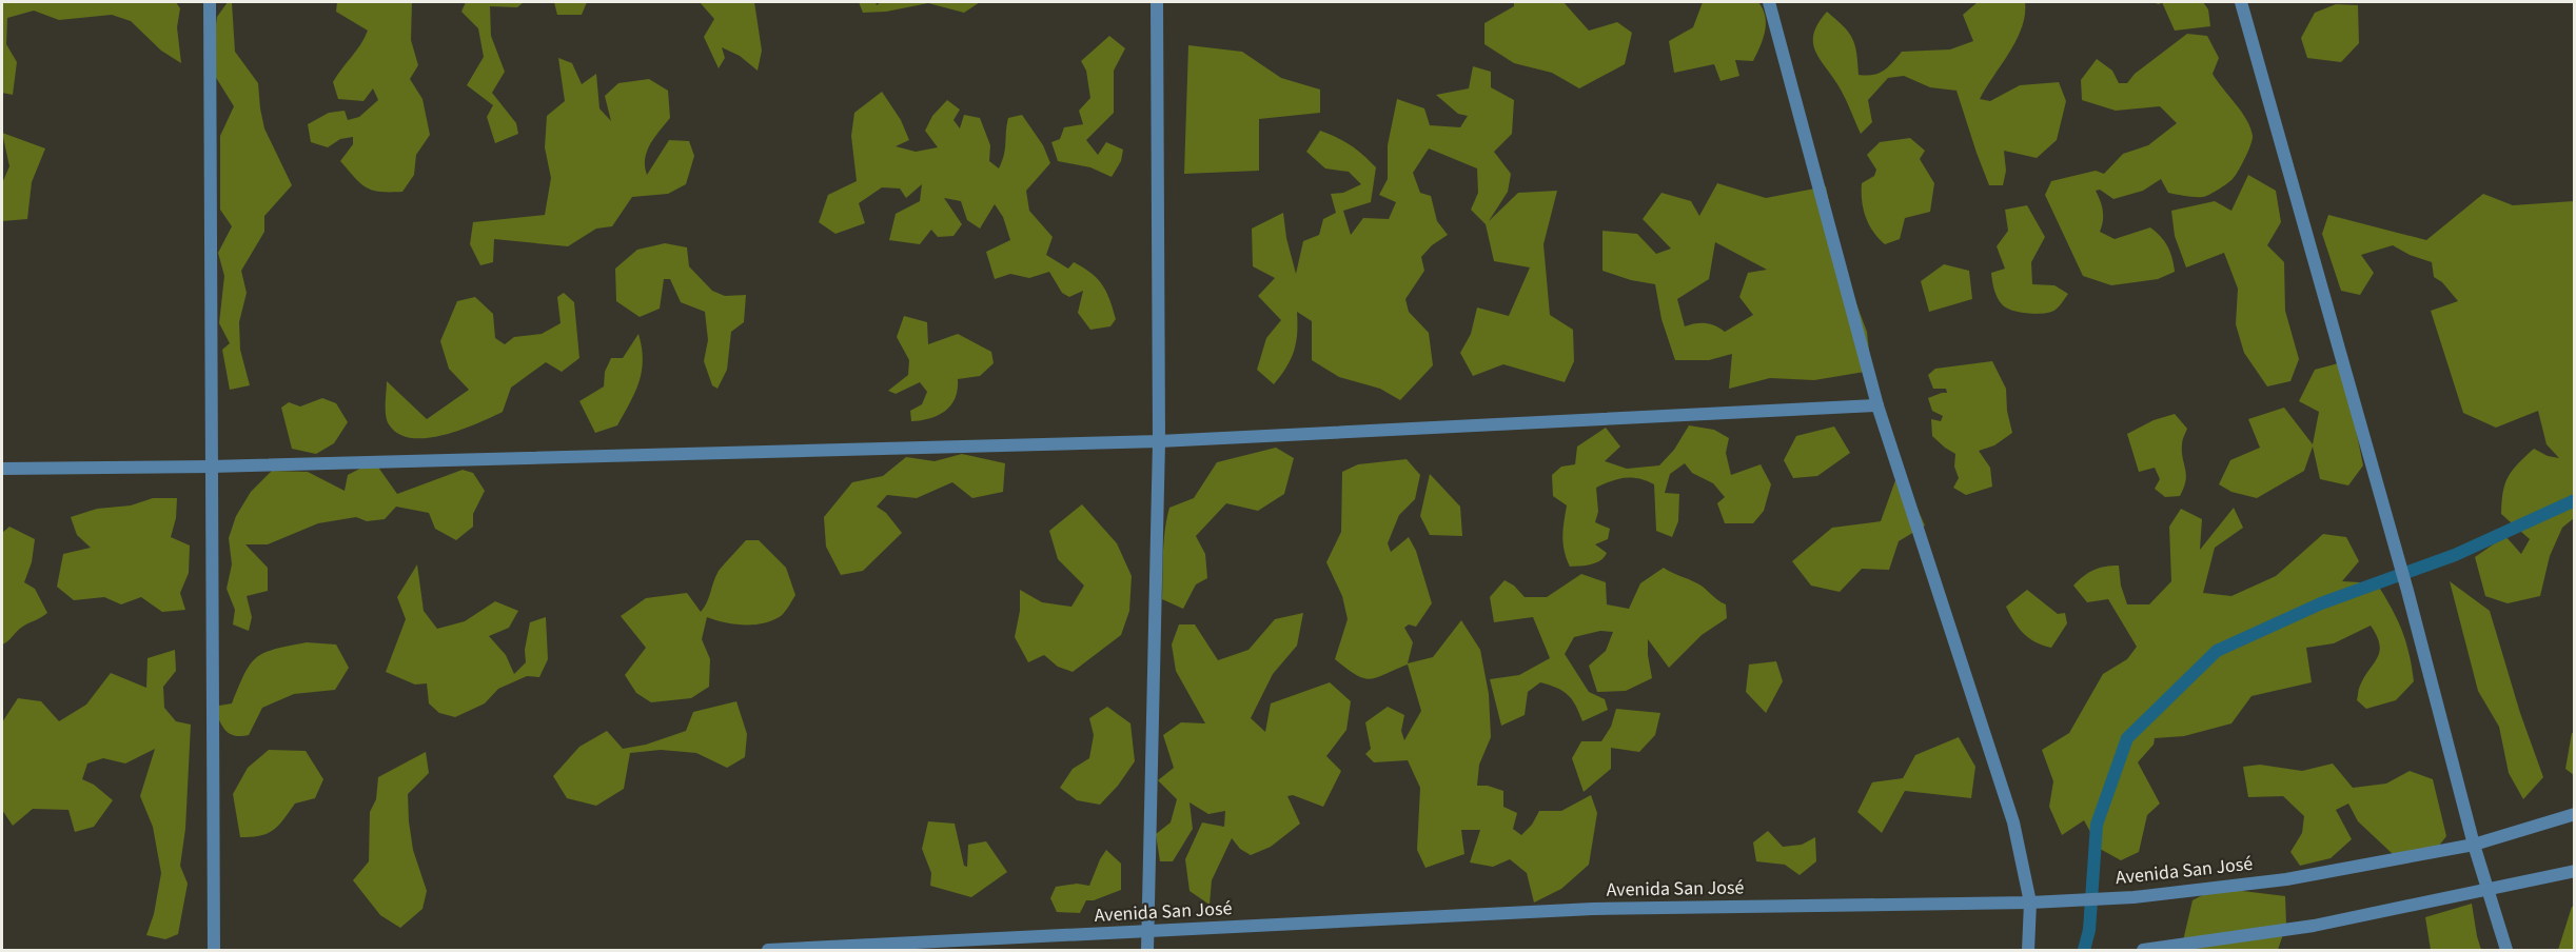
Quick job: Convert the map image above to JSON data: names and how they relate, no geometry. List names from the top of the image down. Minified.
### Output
{"streets":{"street":["Avenida San José"]}}
